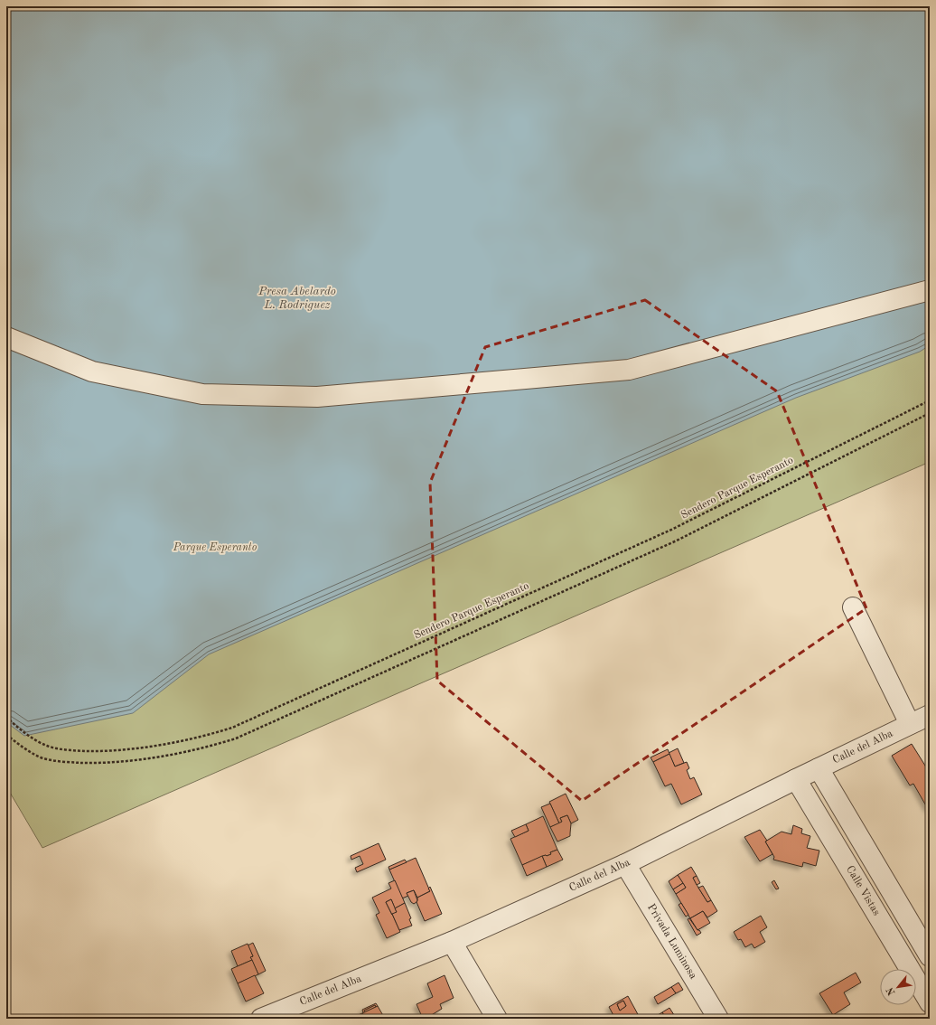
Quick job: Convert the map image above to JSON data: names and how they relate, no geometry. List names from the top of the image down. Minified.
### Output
{"streets":{"street":["Calle del Alba","Calle Vistas","Privada Luminosa"],"path":["Sendero Parque Esperanto"]},"crossings":[["Calle del Alba","Calle Vistas"],["Calle del Alba","Privada Luminosa"]],"water":["Presa Abelardo L. Rodriguez"],"parks":["Parque Esperanto"],"north":"bottom left"}
